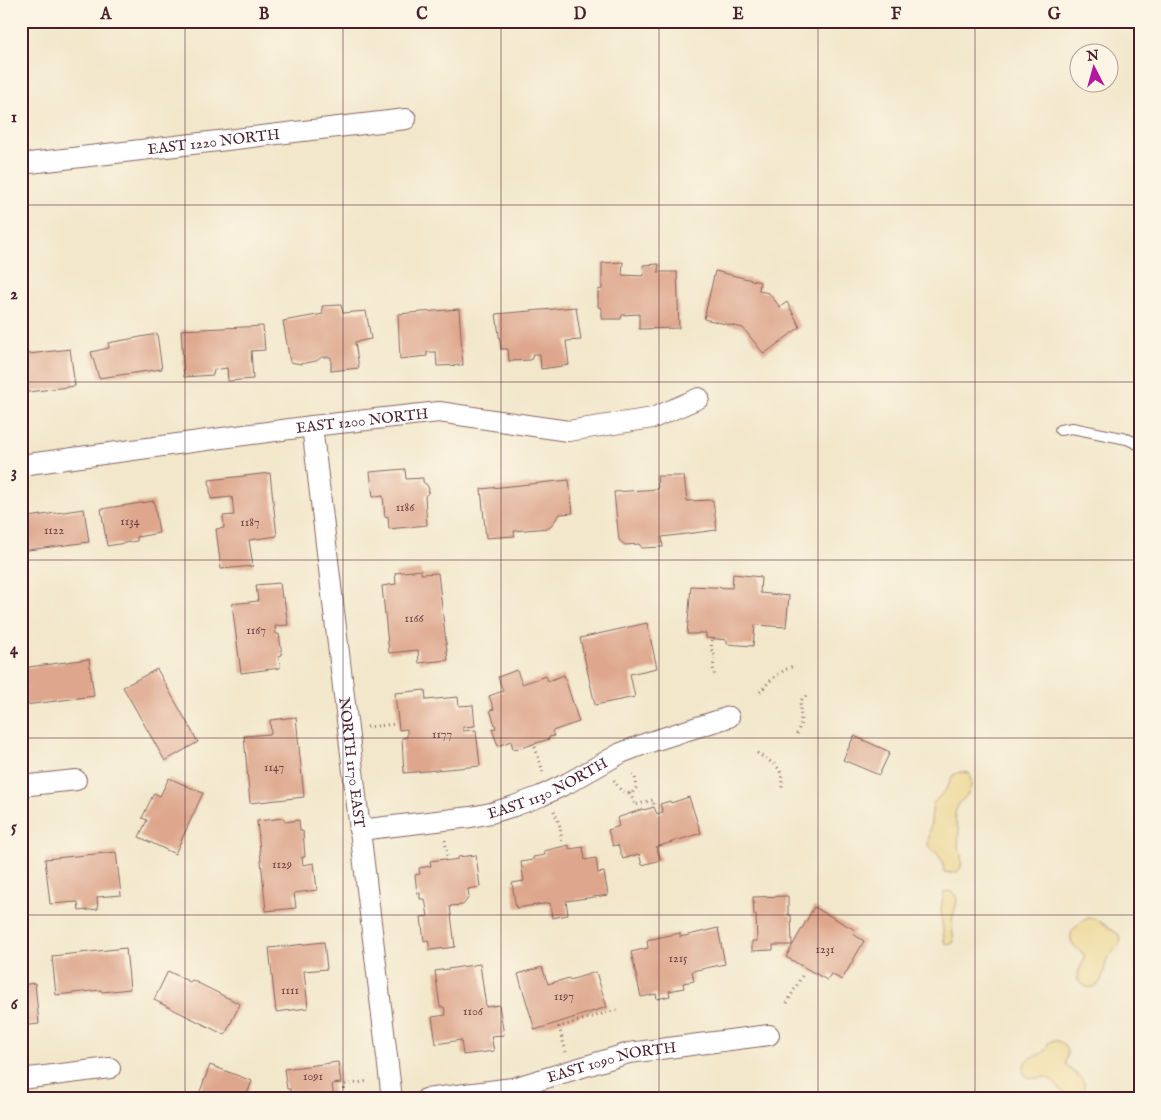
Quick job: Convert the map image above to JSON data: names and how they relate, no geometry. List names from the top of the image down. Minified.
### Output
{"streets":{"street":["EAST 1220 NORTH","EAST 1200 NORTH","NORTH 1170 EAST","EAST 1130 NORTH","EAST 1090 NORTH"]},"crossings":[["EAST 1200 NORTH","NORTH 1170 EAST"],["NORTH 1170 EAST","EAST 1130 NORTH"]],"house_numbers":["1186","1134","1187","1122","1166","1167","1177","1147","1129","1231","1215","1111","1197","1106","1091"],"north":"top","grid":{"columns":["A","B","C","D","E","F","G"],"rows":["1","2","3","4","5","6"]}}
